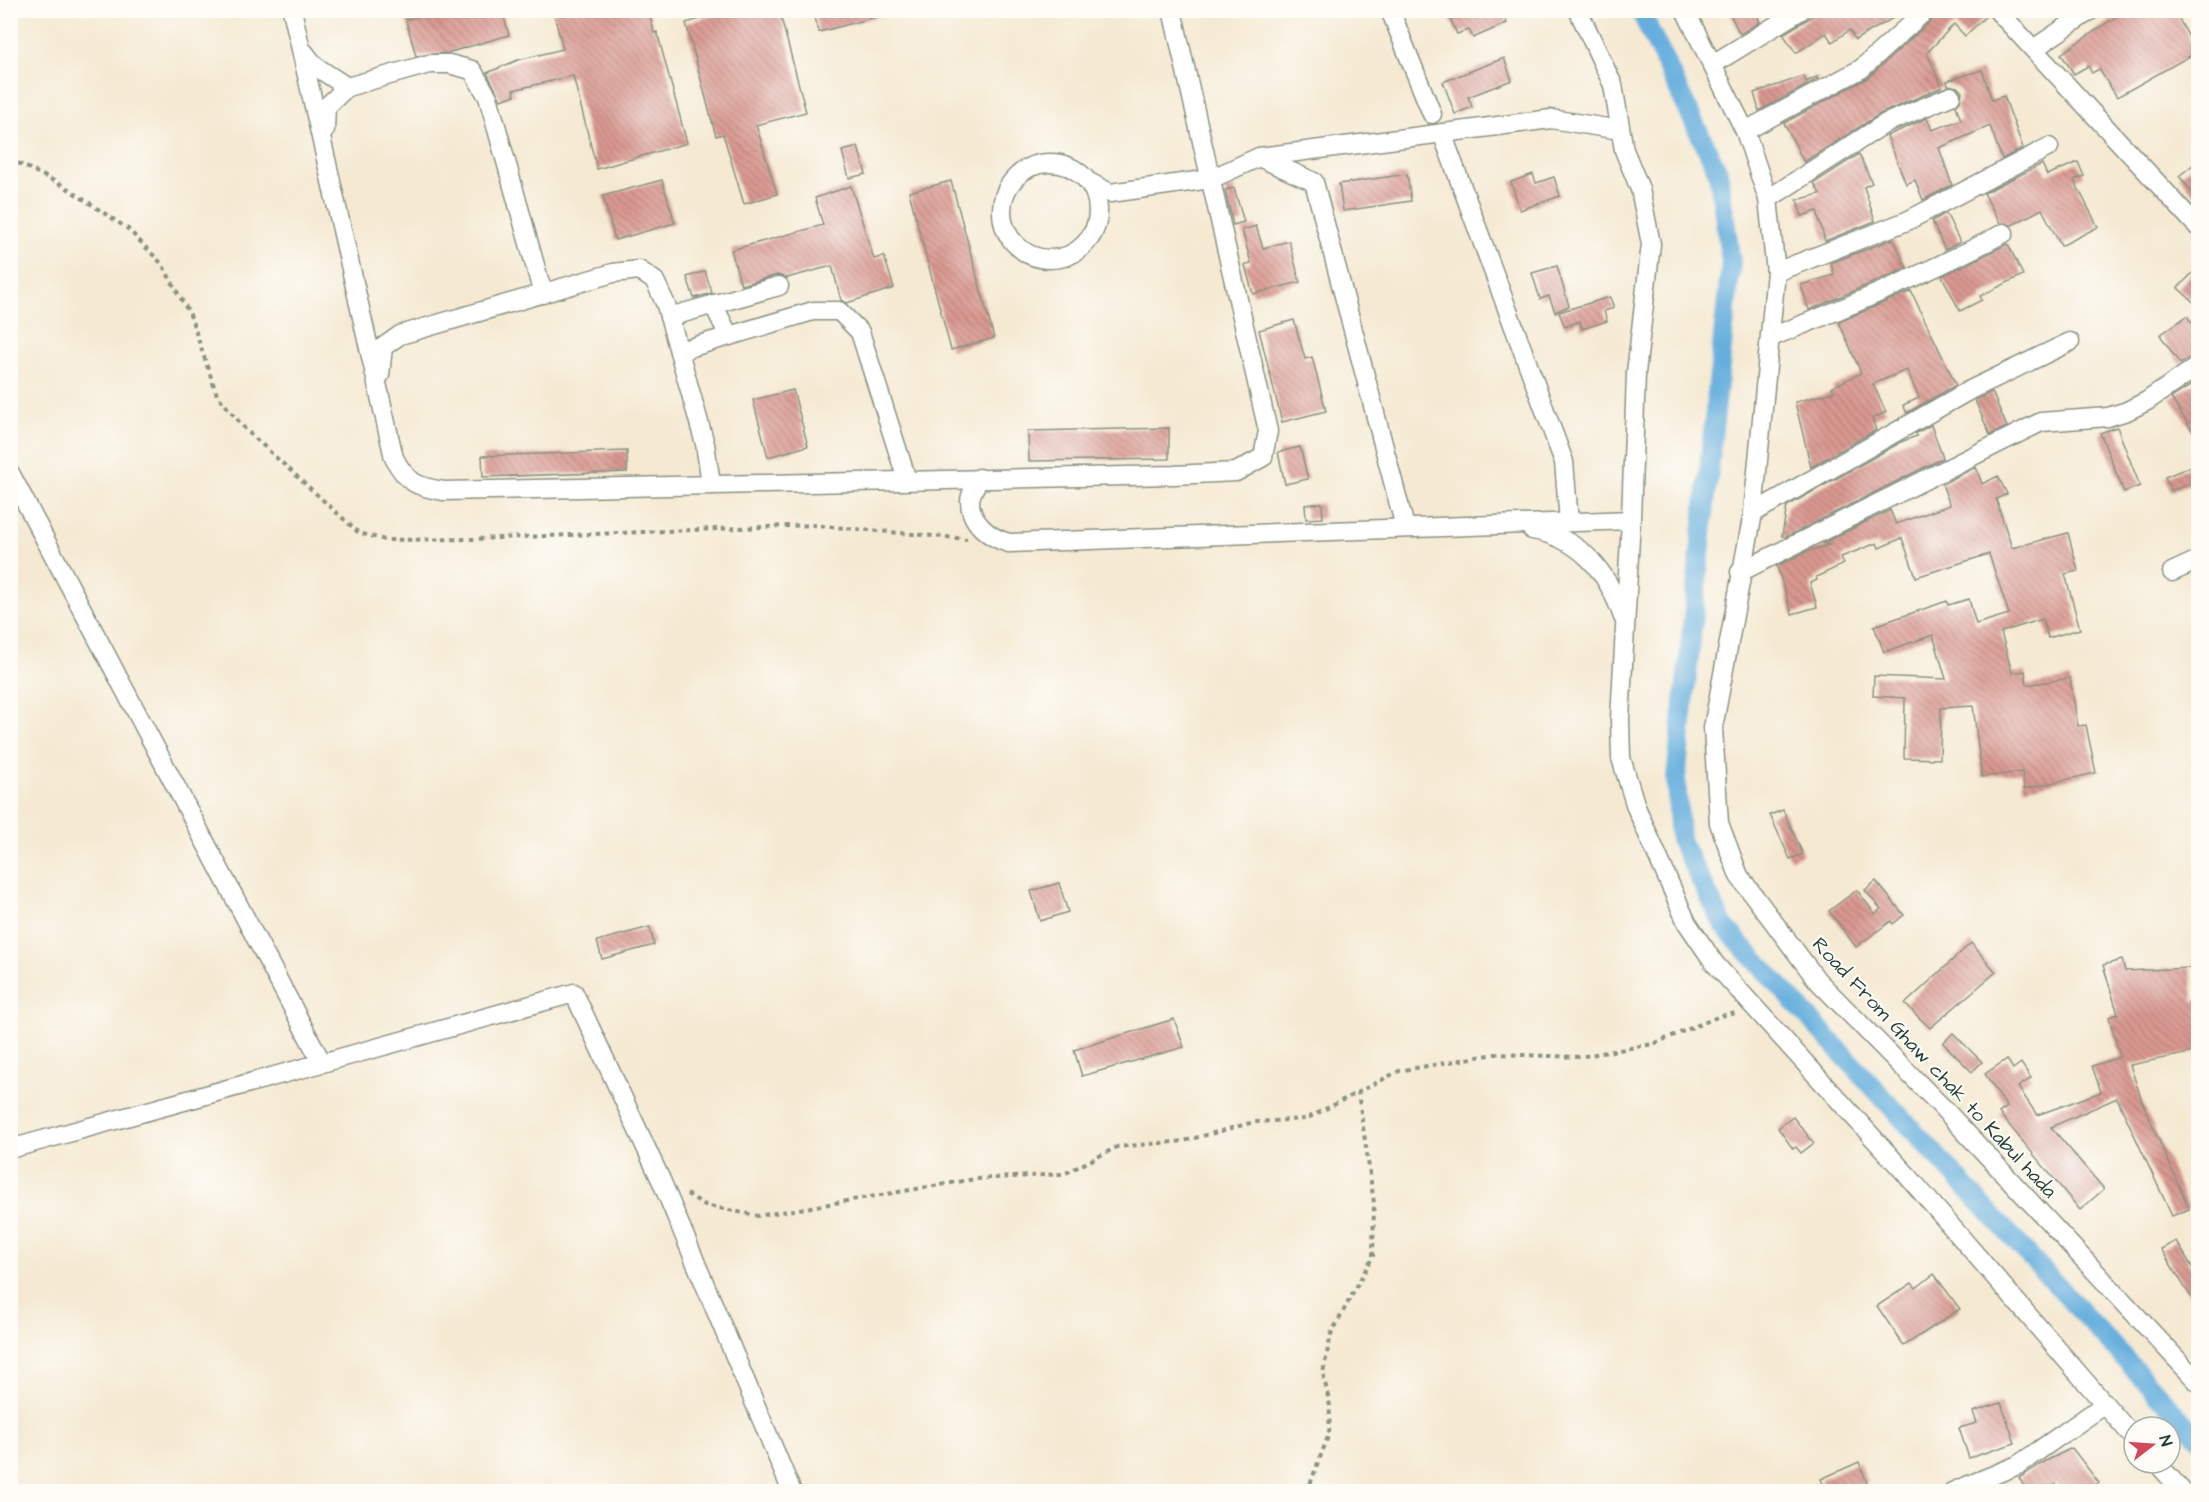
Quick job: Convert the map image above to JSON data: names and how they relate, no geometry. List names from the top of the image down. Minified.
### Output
{"streets":{"street":["Road From Ghaw chak to Kabul hada"]},"north":"right"}
